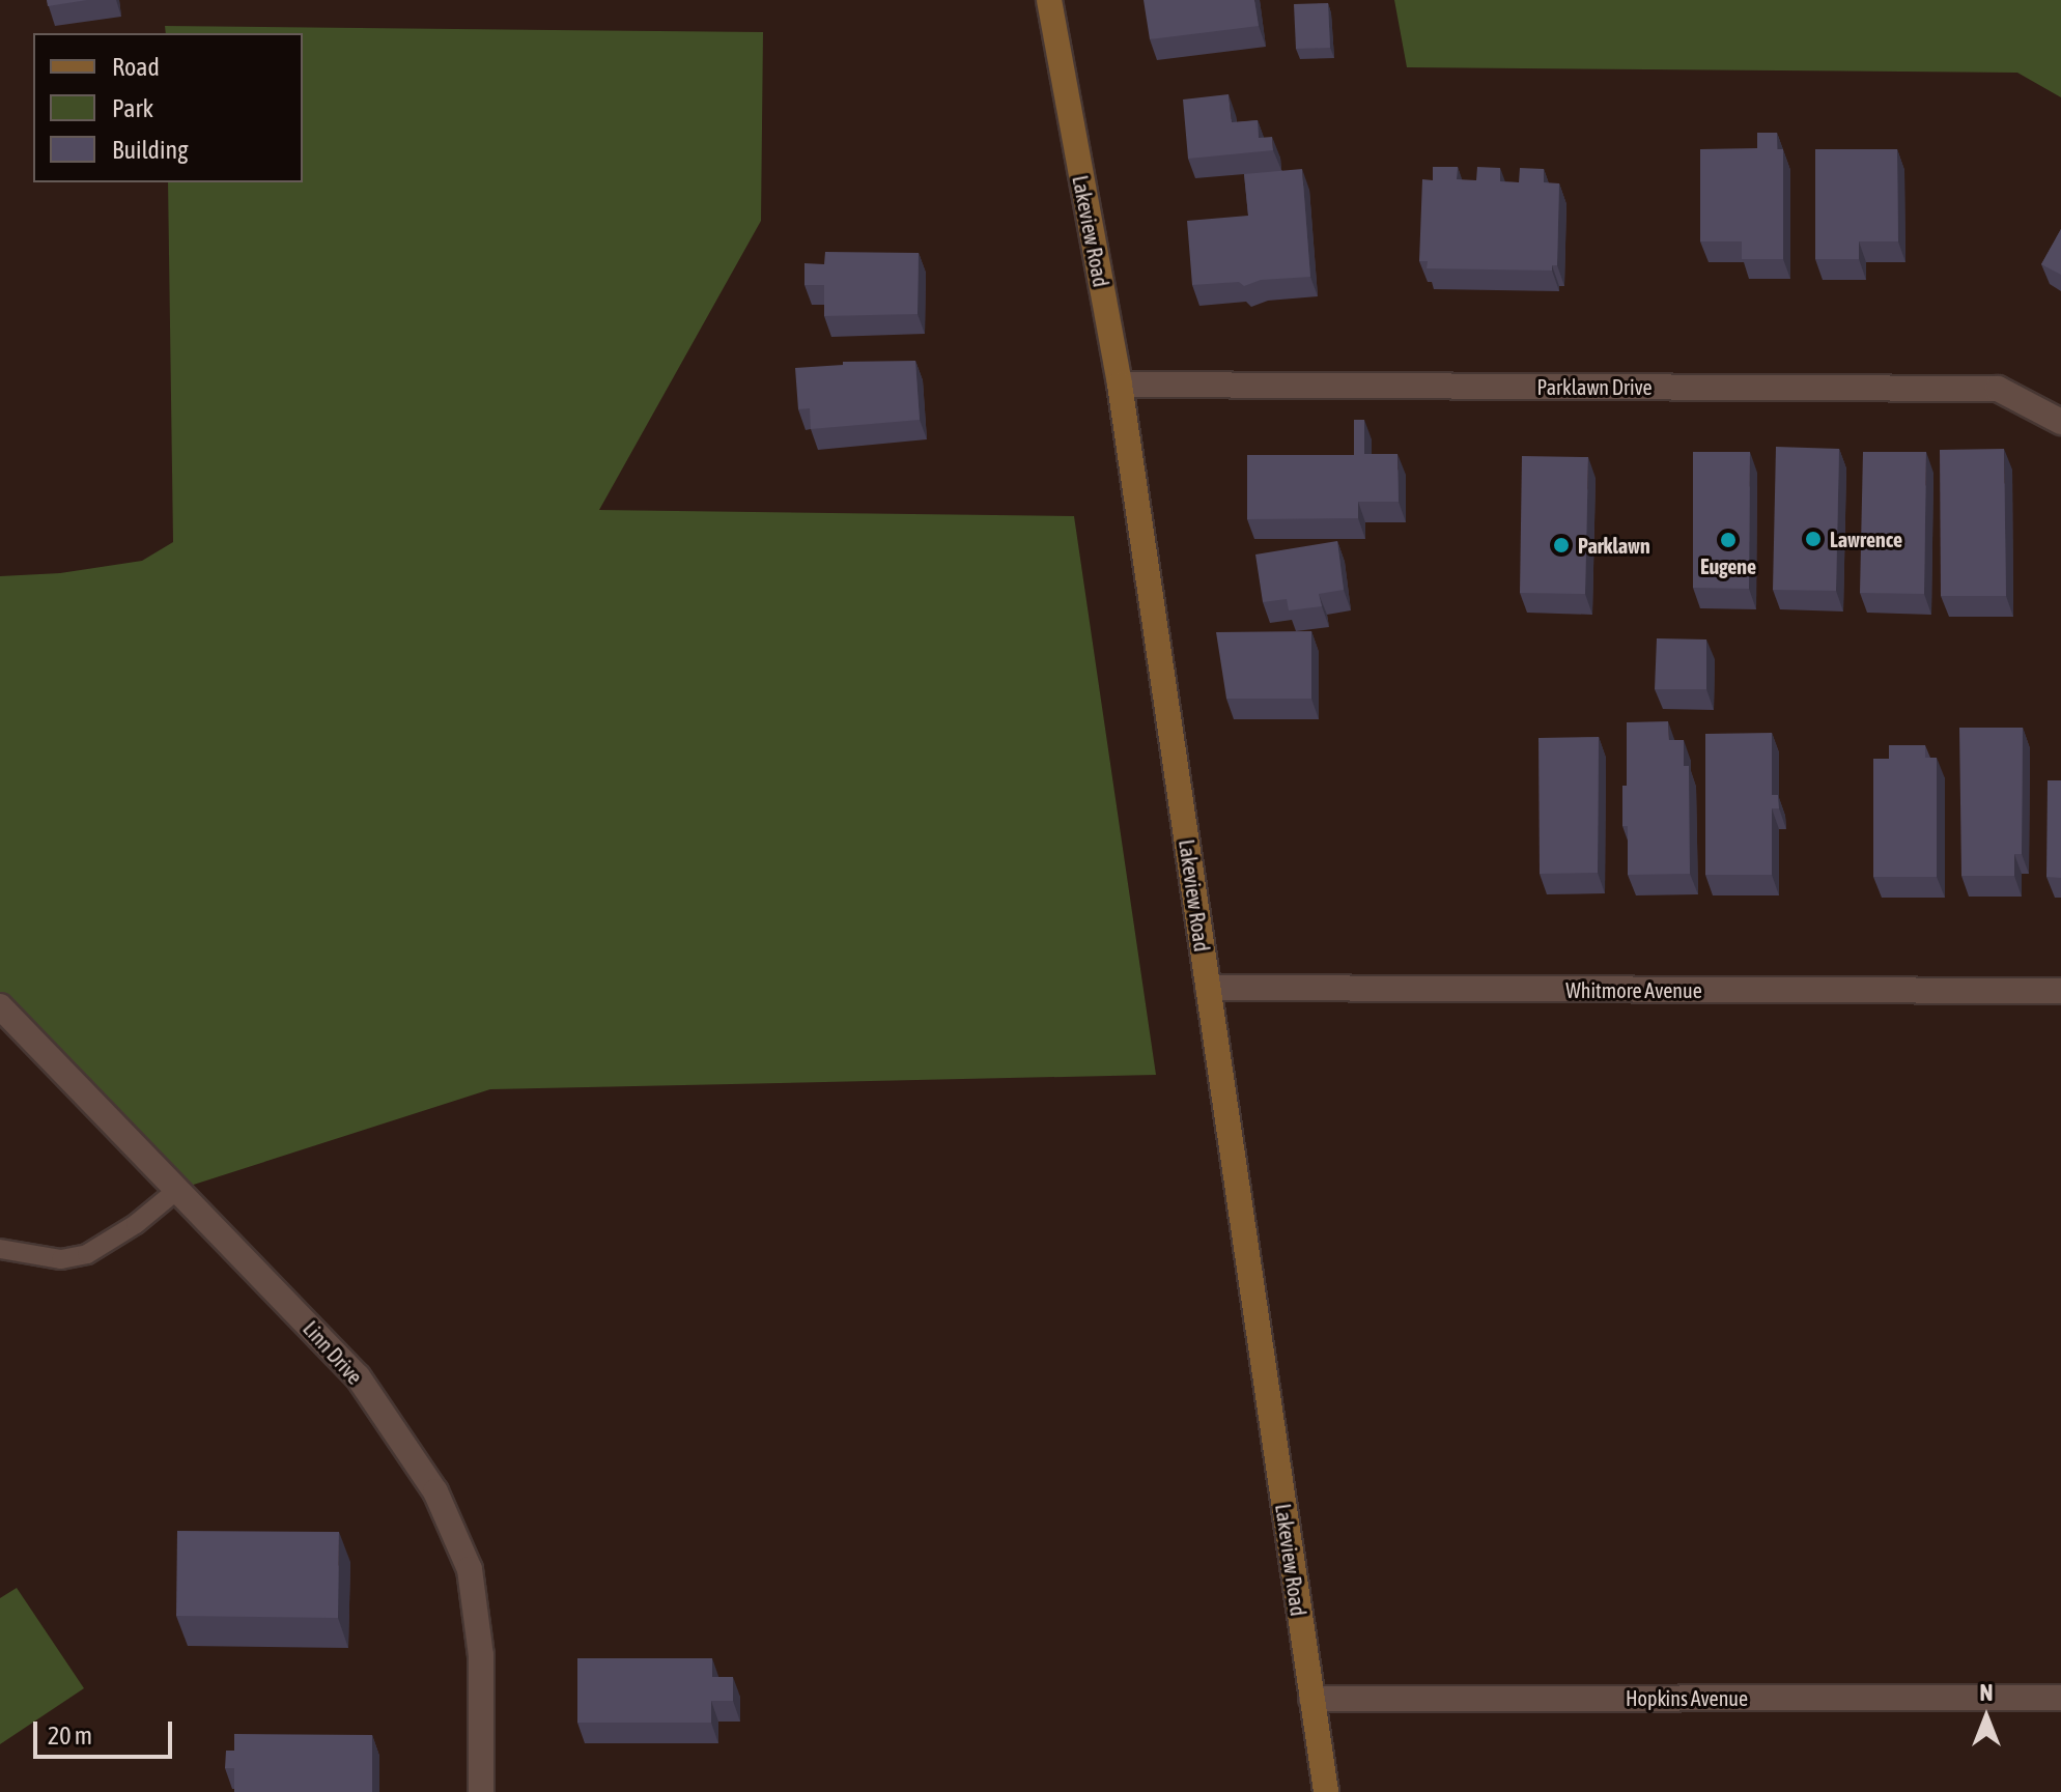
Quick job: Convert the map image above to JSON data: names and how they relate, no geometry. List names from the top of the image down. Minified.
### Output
{"streets":{"street":["Lakeview Road","Parklawn Drive","Whitmore Avenue","Linn Drive","Hopkins Avenue"]},"crossings":[["Lakeview Road","Parklawn Drive"],["Lakeview Road","Whitmore Avenue"],["Lakeview Road","Hopkins Avenue"]],"places":["Lawrence","Eugene","Parklawn"],"legend":["Road","Park","Building"],"scale_bar":"20 m","north":"top"}
